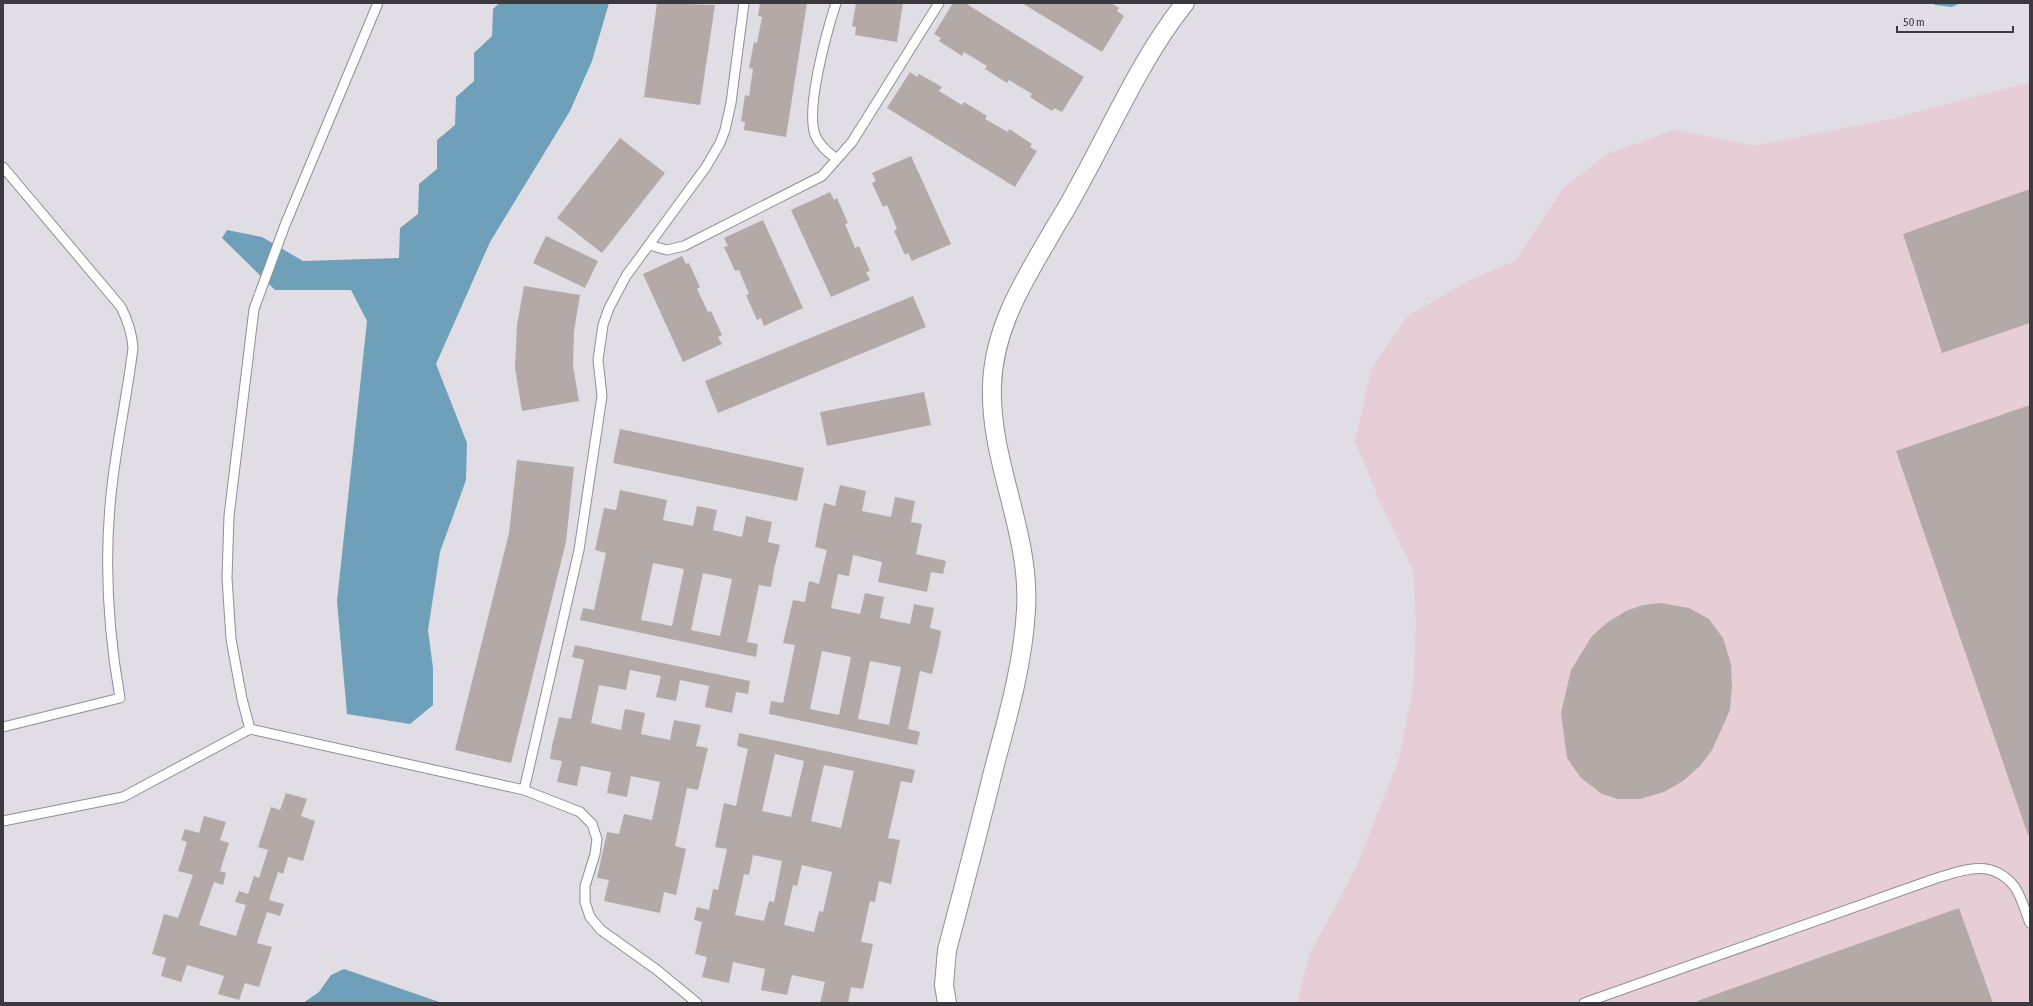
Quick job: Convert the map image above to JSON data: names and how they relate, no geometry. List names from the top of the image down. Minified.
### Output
{"scale_bar":"50 m"}
